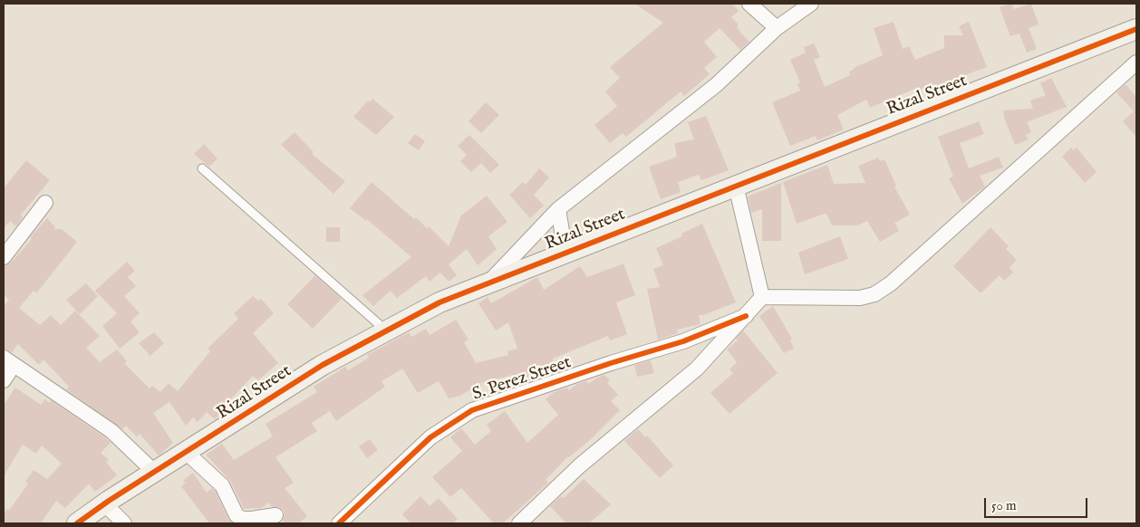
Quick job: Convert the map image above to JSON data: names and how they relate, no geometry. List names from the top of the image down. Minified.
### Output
{"streets":{"street":["Rizal Street","S. Perez Street"]},"scale_bar":"50 m"}
